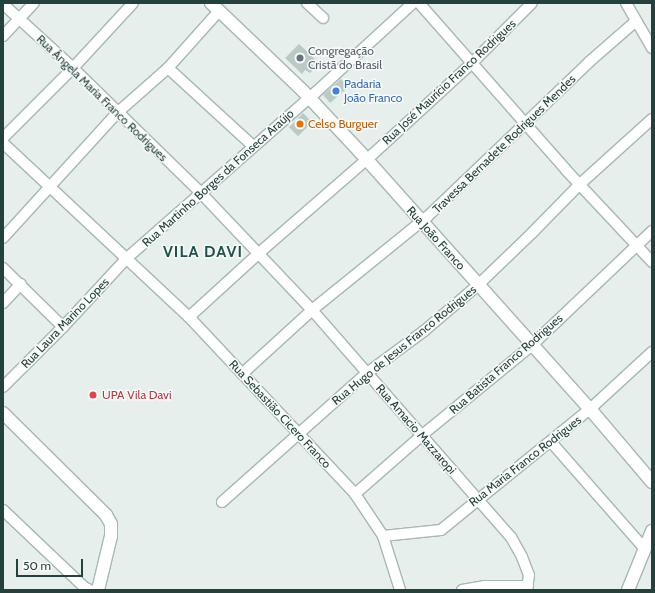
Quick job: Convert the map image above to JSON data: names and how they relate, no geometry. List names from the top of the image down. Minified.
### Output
{"streets":{"street":["Rua José Maurício Franco Rodrigues","Rua Ângela Maria Franco Rodrigues","Travessa Bernadete Rodrigues Mendes","Rua Martinho Borges da Fonseca Araújo","Rua João Franco","Rua Laura Marino Lopes","Rua Hugo de Jesus Franco Rodrigues","Rua Batista Franco Rodrigues","Rua Sebastião Cicero Franco","Rua Amacio Mazzaropi","Rua Maria Franco Rodrigues"]},"crossings":[["Rua José Maurício Franco Rodrigues","Rua João Franco"],["Rua José Maurício Franco Rodrigues","Rua Sebastião Cicero Franco"],["Rua José Maurício Franco Rodrigues","Rua Amacio Mazzaropi"],["Rua Ângela Maria Franco Rodrigues","Rua Martinho Borges da Fonseca Araújo"],["Rua Ângela Maria Franco Rodrigues","Rua Amacio Mazzaropi"],["Travessa Bernadete Rodrigues Mendes","Rua João Franco"],["Travessa Bernadete Rodrigues Mendes","Rua Sebastião Cicero Franco"],["Travessa Bernadete Rodrigues Mendes","Rua Amacio Mazzaropi"],["Rua Martinho Borges da Fonseca Araújo","Rua João Franco"],["Rua Martinho Borges da Fonseca Araújo","Rua Laura Marino Lopes"],["Rua Martinho Borges da Fonseca Araújo","Rua Sebastião Cicero Franco"],["Rua Martinho Borges da Fonseca Araújo","Rua Amacio Mazzaropi"],["Rua João Franco","Rua Hugo de Jesus Franco Rodrigues"],["Rua João Franco","Rua Batista Franco Rodrigues"],["Rua João Franco","Rua Maria Franco Rodrigues"],["Rua Laura Marino Lopes","Rua Sebastião Cicero Franco"],["Rua Hugo de Jesus Franco Rodrigues","Rua Sebastião Cicero Franco"],["Rua Hugo de Jesus Franco Rodrigues","Rua Amacio Mazzaropi"],["Rua Batista Franco Rodrigues","Rua Sebastião Cicero Franco"],["Rua Batista Franco Rodrigues","Rua Amacio Mazzaropi"],["Rua Sebastião Cicero Franco","Rua Maria Franco Rodrigues"],["Rua Amacio Mazzaropi","Rua Maria Franco Rodrigues"]],"districts":["VILA DAVI"],"places":["Congregação Cristã do Brasil","Padaria João Franco","Celso Burguer","UPA Vila Davi"],"scale_bar":"50 m"}
